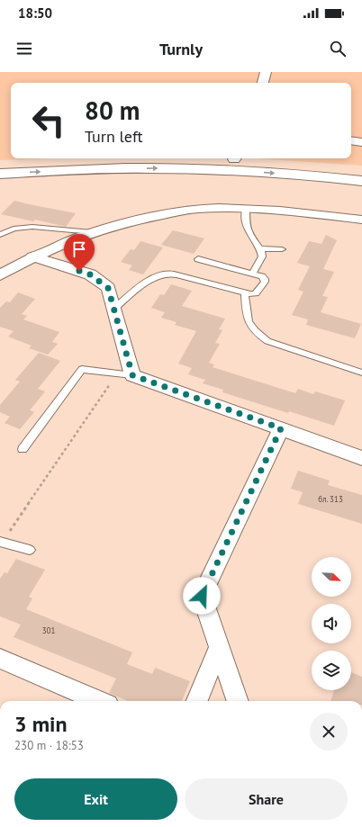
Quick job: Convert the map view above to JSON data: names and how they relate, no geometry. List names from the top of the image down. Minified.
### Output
{"house_numbers":["бл. 313","301"],"north":"bottom right","page":{"status":"18:50","header":"Turnly","turn":["80 m","Turn left"],"heading":["3 min","230 m · 18:53"],"buttons":["Exit","Share"]}}
